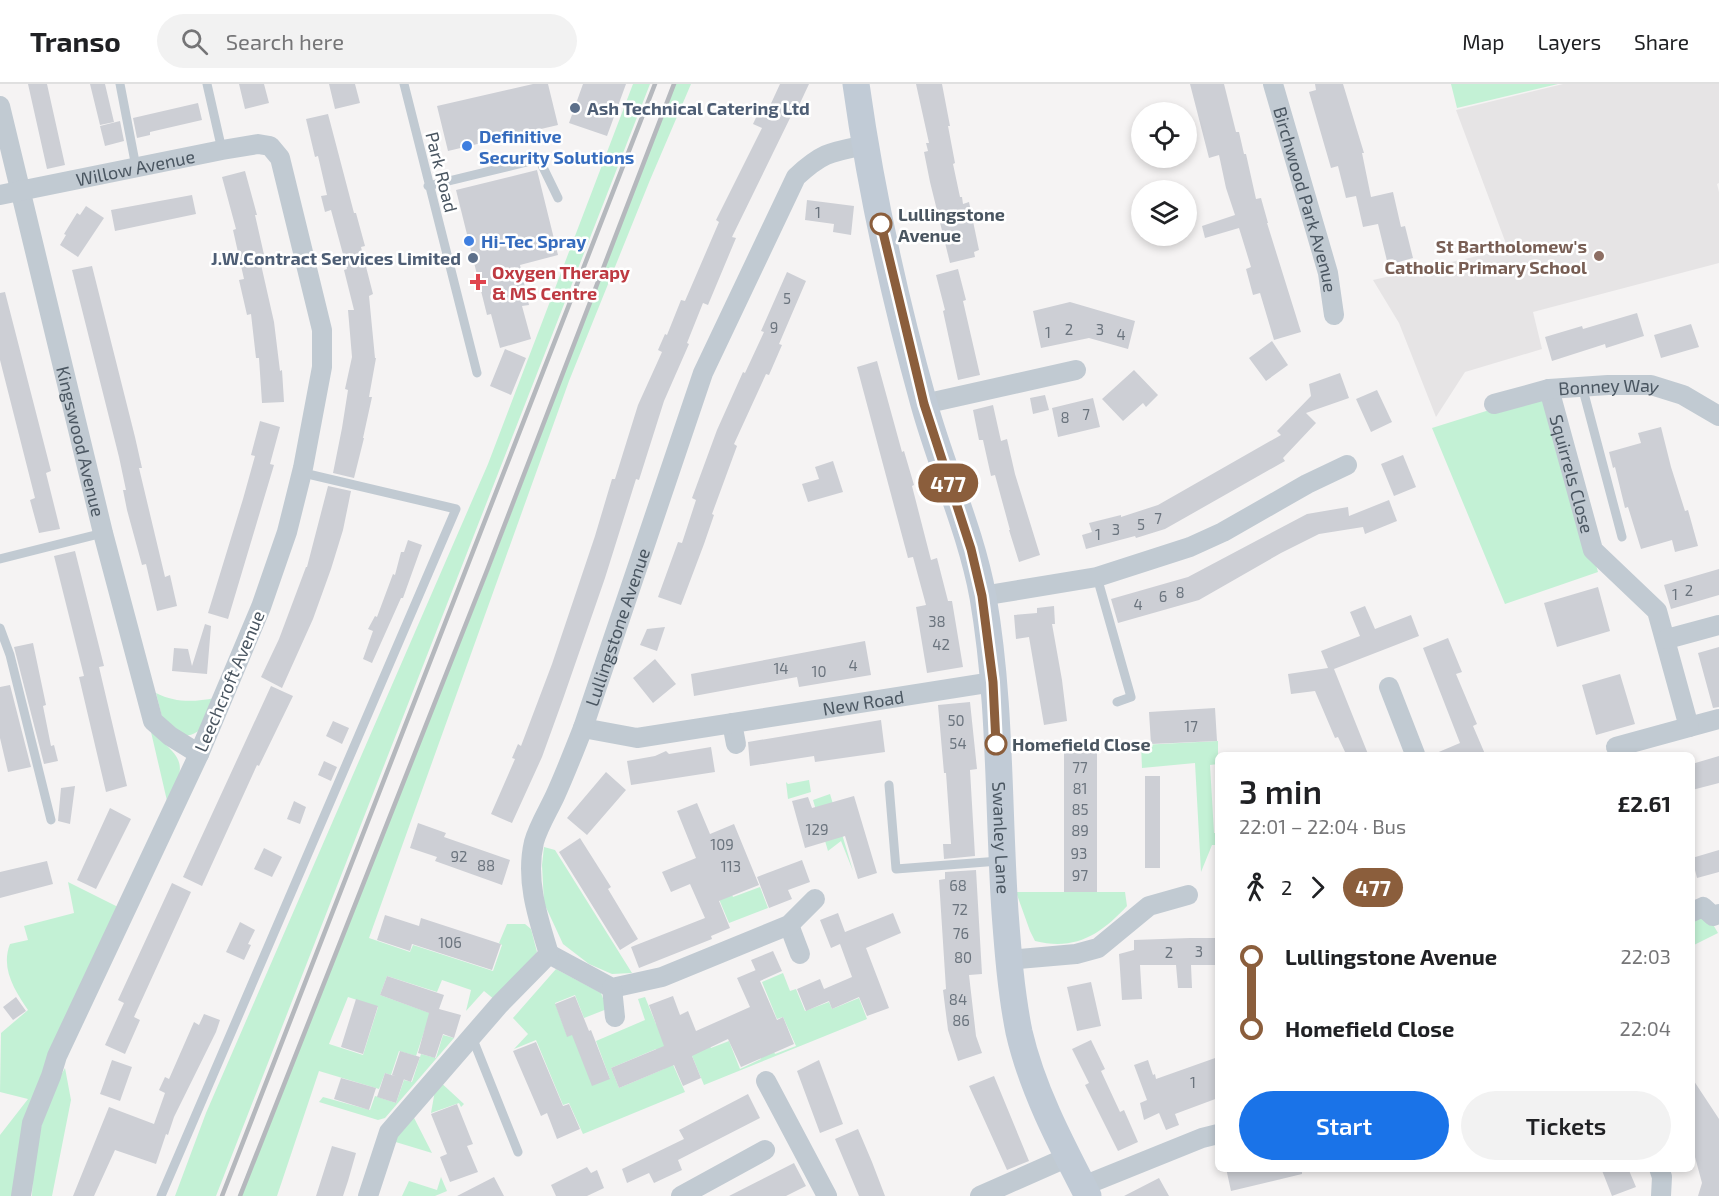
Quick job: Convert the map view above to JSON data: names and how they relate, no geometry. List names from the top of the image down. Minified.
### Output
{"streets":{"main road":["Swanley Lane"],"street":["Willow Avenue","Birchwood Park Avenue","Bonney Way","Kingswood Avenue","Squirrels Close","Lullingstone Avenue","Leechcroft Avenue","New Road"],"lane":["Park Road"]},"crossings":[["Willow Avenue","Kingswood Avenue"],["Willow Avenue","Leechcroft Avenue"],["Bonney Way","Squirrels Close"],["Kingswood Avenue","Leechcroft Avenue"],["Lullingstone Avenue","New Road"],["Lullingstone Avenue","Swanley Lane"],["New Road","Swanley Lane"]],"places":{"other":["Ash Technical Catering Ltd","Definitive Security Solutions","Lullingstone Avenue","Hi-Tec Spray","St Bartholomew's Catholic Primary School","J.W.Contract Services Limited","Homefield Close"],"health":["Oxygen Therapy & MS Centre"]},"lines":["bus line 477"],"house_numbers":["1","5","9","2","3","1","4","7","8","7","5","3","1","2","8","1","6","4","38","42","4","14","10","50","17","54","77","81","85","129","89","109","93","92","88","113","97","68","72","76","106","3","2","80","84","86","1"],"page":{"header":"Transo","search":"Search here","nav":["Map","Layers","Share"],"on_map":"477","heading":["3 min","22:01 – 22:04 · Bus","£2.61"],"legs":["2","477"],"list":[{"name":"Lullingstone Avenue","value":"22:03"},{"name":"Homefield Close","value":"22:04"}],"buttons":["Start","Tickets"]}}
